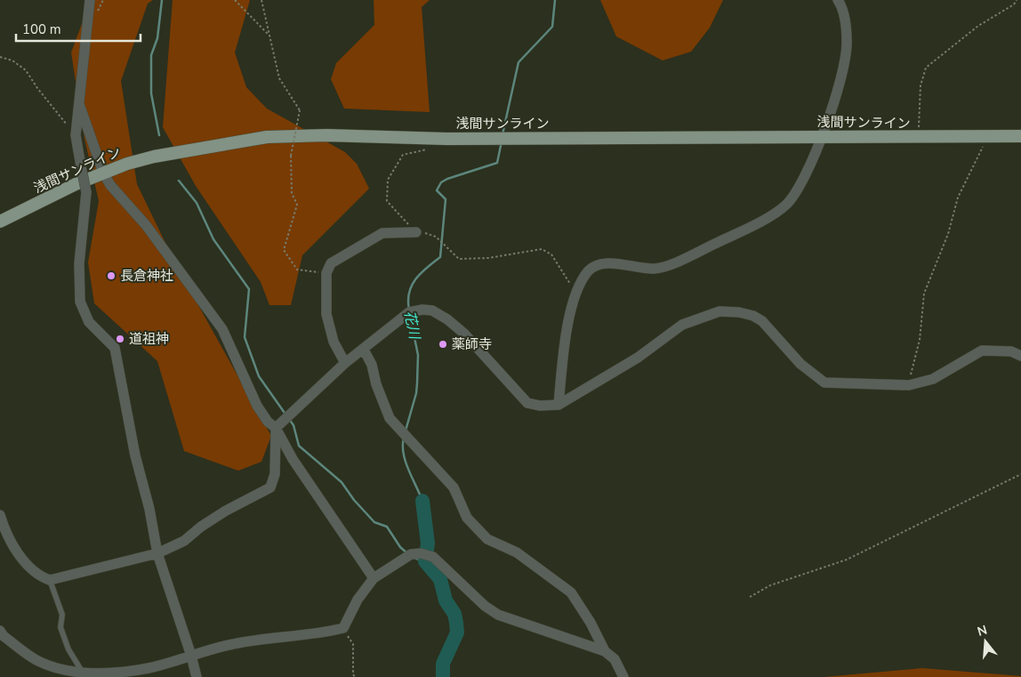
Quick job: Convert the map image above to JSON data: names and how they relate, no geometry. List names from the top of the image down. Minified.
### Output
{"streets":{"main road":["浅間サンライン"]},"water":["花川"],"places":["長倉神社","道祖神","薬師寺"],"scale_bar":"100 m","north":"top"}
